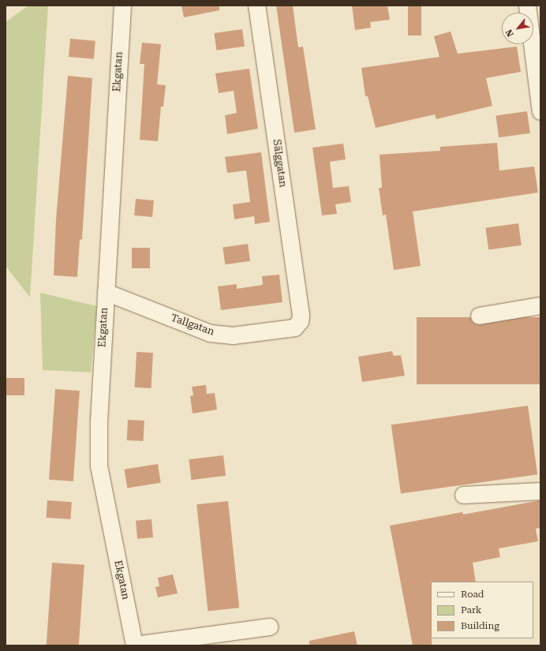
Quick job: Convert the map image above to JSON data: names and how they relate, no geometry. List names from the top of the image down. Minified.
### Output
{"streets":{"street":["Ekgatan","Sälggatan","Tallgatan"]},"crossings":[["Ekgatan","Tallgatan"],["Sälggatan","Tallgatan"]],"legend":["Road","Park","Building"],"north":"bottom left"}
